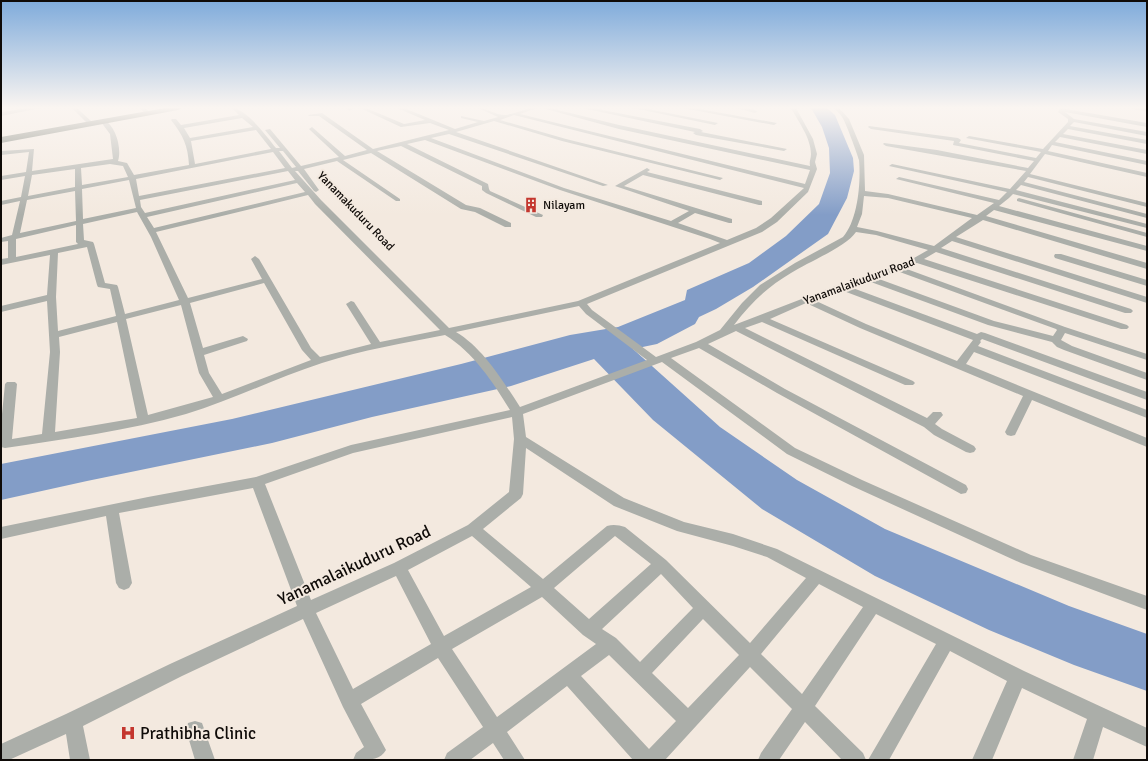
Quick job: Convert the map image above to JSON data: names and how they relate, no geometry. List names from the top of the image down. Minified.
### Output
{"streets":{"street":["Yanamakuduru Road","Yanamalaikuduru Road"]},"places":{"building":["Nilayam"],"hospital":["Prathibha Clinic"]}}
